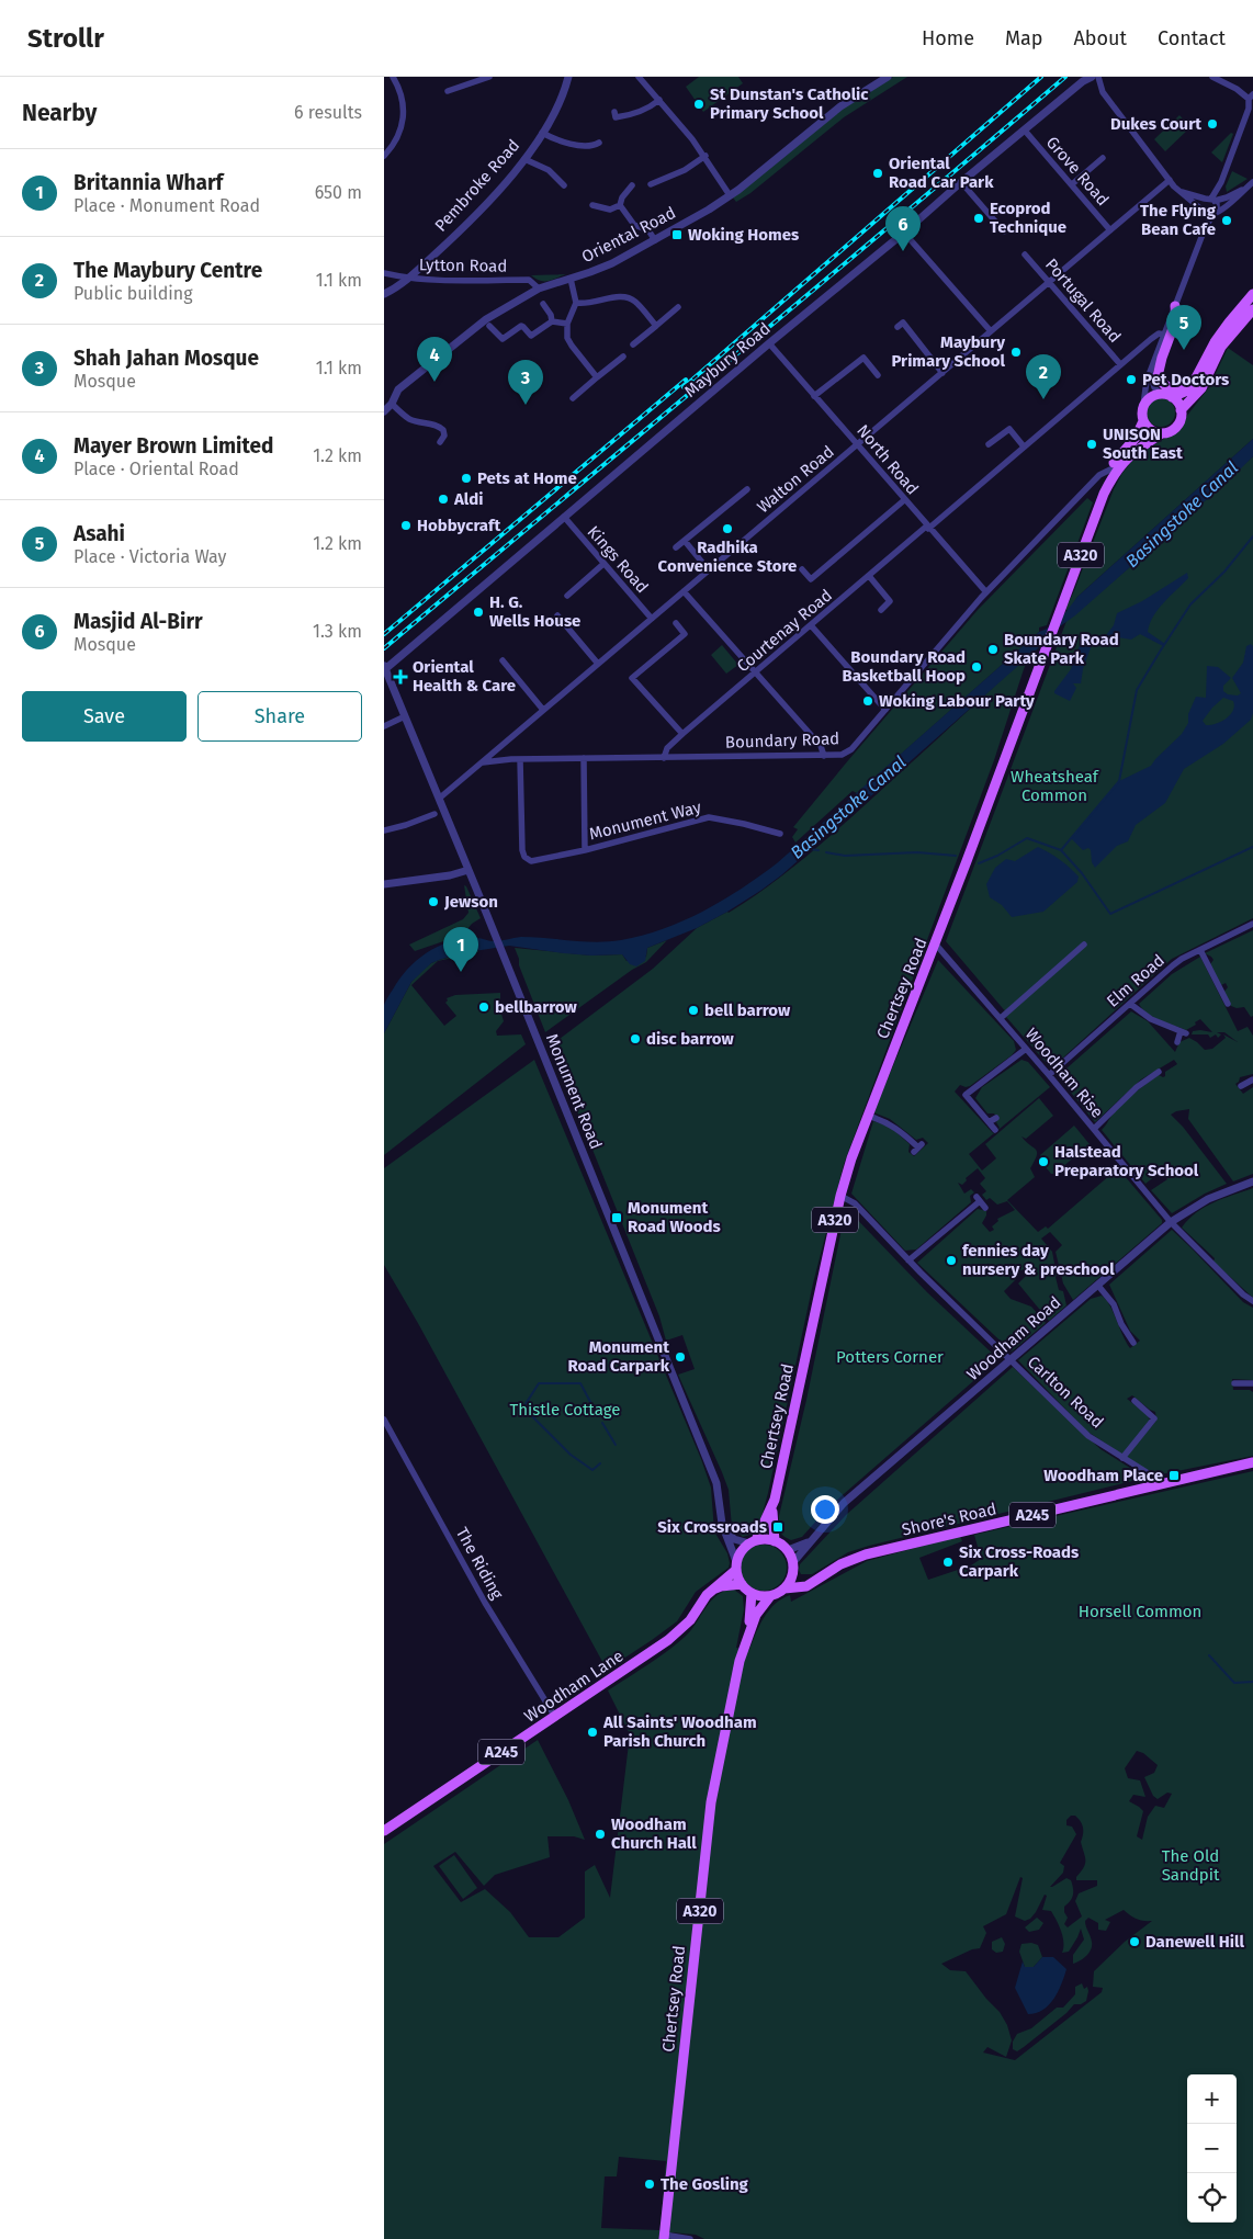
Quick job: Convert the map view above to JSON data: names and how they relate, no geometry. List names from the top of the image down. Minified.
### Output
{"streets":{"main road":["A320","Chertsey Road","A245","Shore's Road","Woodham Lane"],"street":["Grove Road","Pembroke Road","Oriental Road","Lytton Road","Portugal Road","Maybury Road","North Road","Walton Road","Kings Road","Courtenay Road","Boundary Road","Monument Way","Elm Road","Woodham Rise","Monument Road","Woodham Road","Carlton Road","The Riding"]},"crossings":[["Grove Road","Maybury Road"],["Grove Road","Walton Road"],["Pembroke Road","Lytton Road"],["Oriental Road","Lytton Road"],["Portugal Road","Walton Road"],["Portugal Road","Courtenay Road"],["Maybury Road","North Road"],["Maybury Road","Kings Road"],["Maybury Road","Monument Road"],["North Road","Walton Road"],["North Road","Courtenay Road"],["North Road","Boundary Road"],["Walton Road","Kings Road"],["Walton Road","Boundary Road"],["Walton Road","Monument Road"],["A320","Chertsey Road"],["Courtenay Road","Boundary Road"],["Boundary Road","Monument Way"],["Boundary Road","Chertsey Road"],["Elm Road","Woodham Rise"],["Chertsey Road","Woodham Rise"],["Chertsey Road","Monument Road"],["Chertsey Road","Woodham Road"],["Chertsey Road","Carlton Road"],["Chertsey Road","A245"],["Chertsey Road","Shore's Road"],["Chertsey Road","Woodham Lane"],["Woodham Rise","Woodham Road"],["Monument Road","Woodham Road"],["Monument Road","A245"],["Monument Road","Shore's Road"],["Monument Road","Woodham Lane"],["Woodham Road","Carlton Road"],["Woodham Road","A245"],["Woodham Road","Shore's Road"],["Woodham Road","Woodham Lane"],["Carlton Road","Shore's Road"],["A245","Shore's Road"],["A245","Woodham Lane"],["Shore's Road","Woodham Lane"],["The Riding","Woodham Lane"]],"water":["Basingstoke Canal"],"parks":["Wheatsheaf Common","Potters Corner","Thistle Cottage","Horsell Common","The Old Sandpit"],"places":{"other":["St Dunstan's Catholic Primary School","Dukes Court","Oriental Road Car Park","Ecoprod Technique","The Flying Bean Cafe","Maybury Primary School","Pet Doctors","UNISON South East","Pets at Home","Aldi","Hobbycraft","Radhika Convenience Store","H. G. Wells House","Boundary Road Skate Park","Boundary Road Basketball Hoop","Woking Labour Party","Jewson","bellbarrow","bell barrow","disc barrow","Halstead Preparatory School","fennies day nursery & preschool","Monument Road Carpark","Six Cross-Roads Carpark","All Saints' Woodham Parish Church","Woodham Church Hall","Danewell Hill","The Gosling"],"transit":["Woking Homes","Monument Road Woods","Woodham Place","Six Crossroads"],"health":["Oriental Health & Care"]},"page":{"header":"Strollr","nav":["Home","Map","About","Contact"],"heading":["Nearby","6 results"],"list":[{"mark":"1","name":"Britannia Wharf","note":"Place · Monument Road","value":"650 m"},{"mark":"2","name":"The Maybury Centre","note":"Public building","value":"1.1 km"},{"mark":"3","name":"Shah Jahan Mosque","note":"Mosque","value":"1.1 km"},{"mark":"4","name":"Mayer Brown Limited","note":"Place · Oriental Road","value":"1.2 km"},{"mark":"5","name":"Asahi","note":"Place · Victoria Way","value":"1.2 km"},{"mark":"6","name":"Masjid Al-Birr","note":"Mosque","value":"1.3 km"}],"pins":["6","5","4","2","3","1"],"buttons":["Save","Share"],"map_buttons":["+","−"]}}
